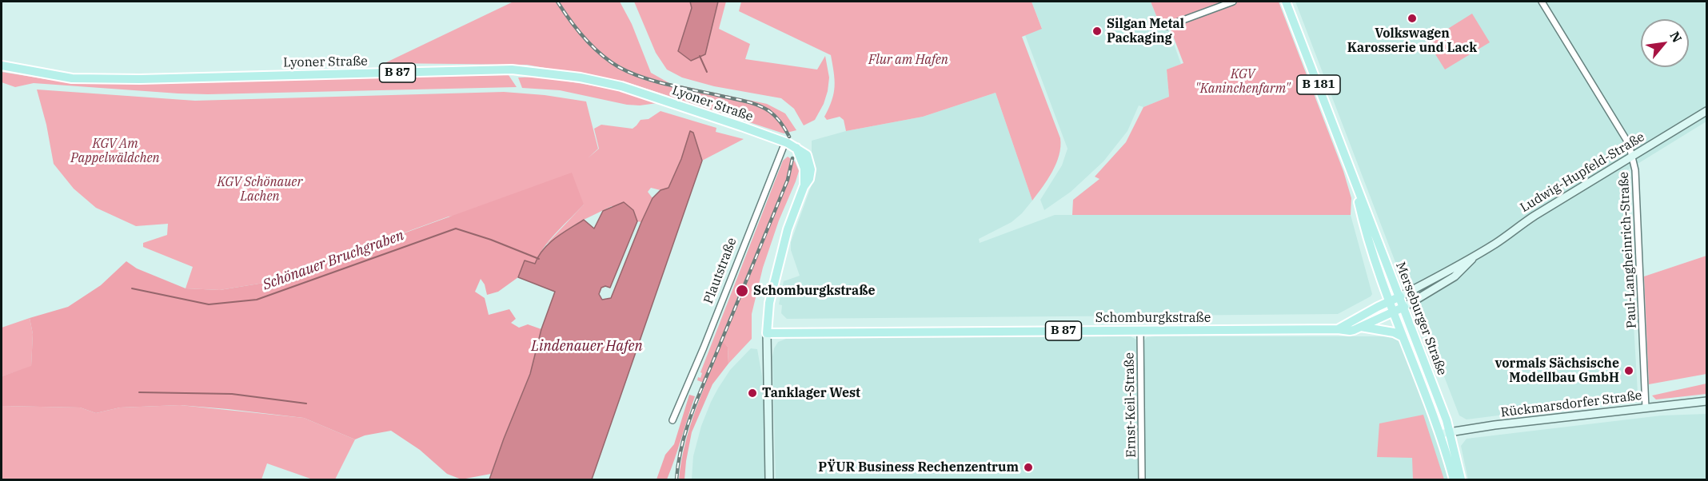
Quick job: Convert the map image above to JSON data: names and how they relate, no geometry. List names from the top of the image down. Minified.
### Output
{"streets":{"main road":["Lyoner Straße","B 87","B 181","Ludwig-Hupfeld-Straße","Schomburgkstraße","Merseburger Straße","Rückmarsdorfer Straße"],"street":["Paul-Langheinrich-Straße","Plautstraße","Ernst-Keil-Straße"]},"crossings":[["Lyoner Straße","Plautstraße"],["B 87","Schomburgkstraße"],["B 87","Merseburger Straße"],["Ludwig-Hupfeld-Straße","Paul-Langheinrich-Straße"],["Ludwig-Hupfeld-Straße","Schomburgkstraße"],["Ludwig-Hupfeld-Straße","Merseburger Straße"],["Paul-Langheinrich-Straße","Rückmarsdorfer Straße"],["Schomburgkstraße","Merseburger Straße"],["Schomburgkstraße","Ernst-Keil-Straße"],["Merseburger Straße","Rückmarsdorfer Straße"]],"water":["Schönauer Bruchgraben","Lindenauer Hafen"],"parks":["Flur am Hafen","KGV \"Kaninchenfarm\"","KGV Am Pappelwäldchen","KGV Schönauer Lachen"],"places":["Volkswagen Karosserie und Lack","Silgan Metal Packaging","Schomburgkstraße","vormals Sächsische Modellbau GmbH","Tanklager West","PŸUR Business Rechenzentrum"],"north":"top right"}
